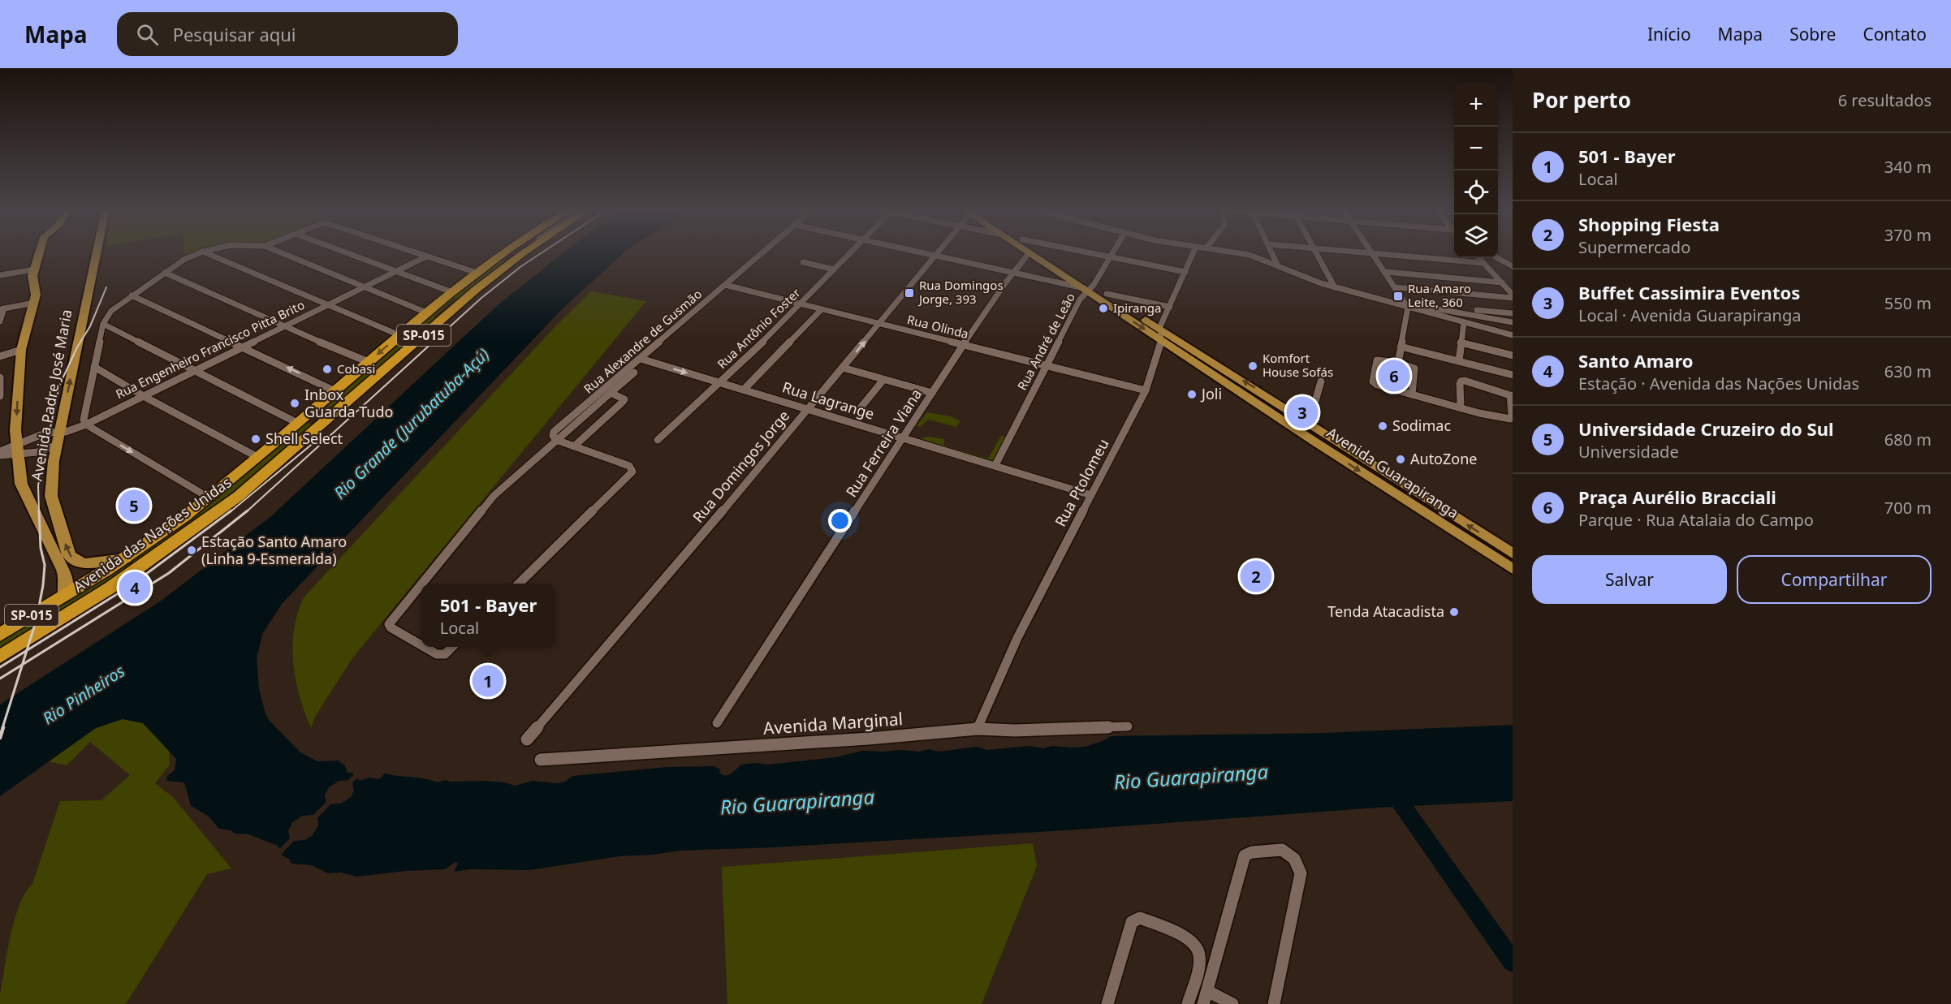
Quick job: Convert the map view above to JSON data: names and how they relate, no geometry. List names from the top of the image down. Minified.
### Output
{"streets":{"highway":["SP-015","Avenida das Nações Unidas"],"main road":["Avenida Padre José Maria","Avenida Guarapiranga"],"street":["Rua Olinda","Rua Antônio Foster","Rua Alexandre de Gusmão","Rua André de Leão","Rua Engenheiro Francisco Pitta Brito","Rua Lagrange","Rua Ferreira Viana","Rua Domingos Jorge","Rua Ptolomeu","Avenida Marginal"]},"crossings":[["Rua Olinda","Rua Antônio Foster"],["Rua Olinda","Rua Alexandre de Gusmão"],["Rua Olinda","Rua André de Leão"],["Rua Olinda","Rua Ferreira Viana"],["Rua Olinda","Rua Domingos Jorge"],["Rua Olinda","Rua Ptolomeu"],["Rua Antônio Foster","Rua Lagrange"],["Rua Alexandre de Gusmão","Rua Lagrange"],["Rua André de Leão","Rua Lagrange"],["Rua André de Leão","Avenida Guarapiranga"],["Rua Engenheiro Francisco Pitta Brito","Avenida Padre José Maria"],["Avenida Padre José Maria","Avenida das Nações Unidas"],["Rua Lagrange","Rua Ferreira Viana"],["Rua Lagrange","Rua Domingos Jorge"],["Rua Lagrange","Rua Ptolomeu"],["Avenida Guarapiranga","Rua Ptolomeu"],["Rua Ptolomeu","Avenida Marginal"]],"water":["Rio Grande (Jurubatuba-Açú)","Rio Pinheiros","Rio Guarapiranga"],"places":{"transit":["Rua Domingos Jorge, 393","Rua Amaro Leite, 360"],"other":["Ipiranga","Komfort House Sofás","Cobasi","Joli","Inbox Guarda Tudo","Sodimac","Shell Select","AutoZone","Estação Santo Amaro (Linha 9-Esmeralda)","Tenda Atacadista"]},"page":{"header":"Mapa","search":"Pesquisar aqui","nav":["Início","Mapa","Sobre","Contato"],"heading":["Por perto","6 resultados"],"map_buttons":["+","−"],"list":[{"mark":"1","name":"501 - Bayer","note":"Local","value":"340 m"},{"mark":"2","name":"Shopping Fiesta","note":"Supermercado","value":"370 m"},{"mark":"3","name":"Buffet Cassimira Eventos","note":"Local · Avenida Guarapiranga","value":"550 m"},{"mark":"4","name":"Santo Amaro","note":"Estação · Avenida das Nações Unidas","value":"630 m"},{"mark":"5","name":"Universidade Cruzeiro do Sul","note":"Universidade","value":"680 m"},{"mark":"6","name":"Praça Aurélio Bracciali","note":"Parque · Rua Atalaia do Campo","value":"700 m"}],"pins":["6","3","5","2","4","1"],"buttons":["Salvar","Compartilhar"],"popup":["501 - Bayer","Local"]}}
